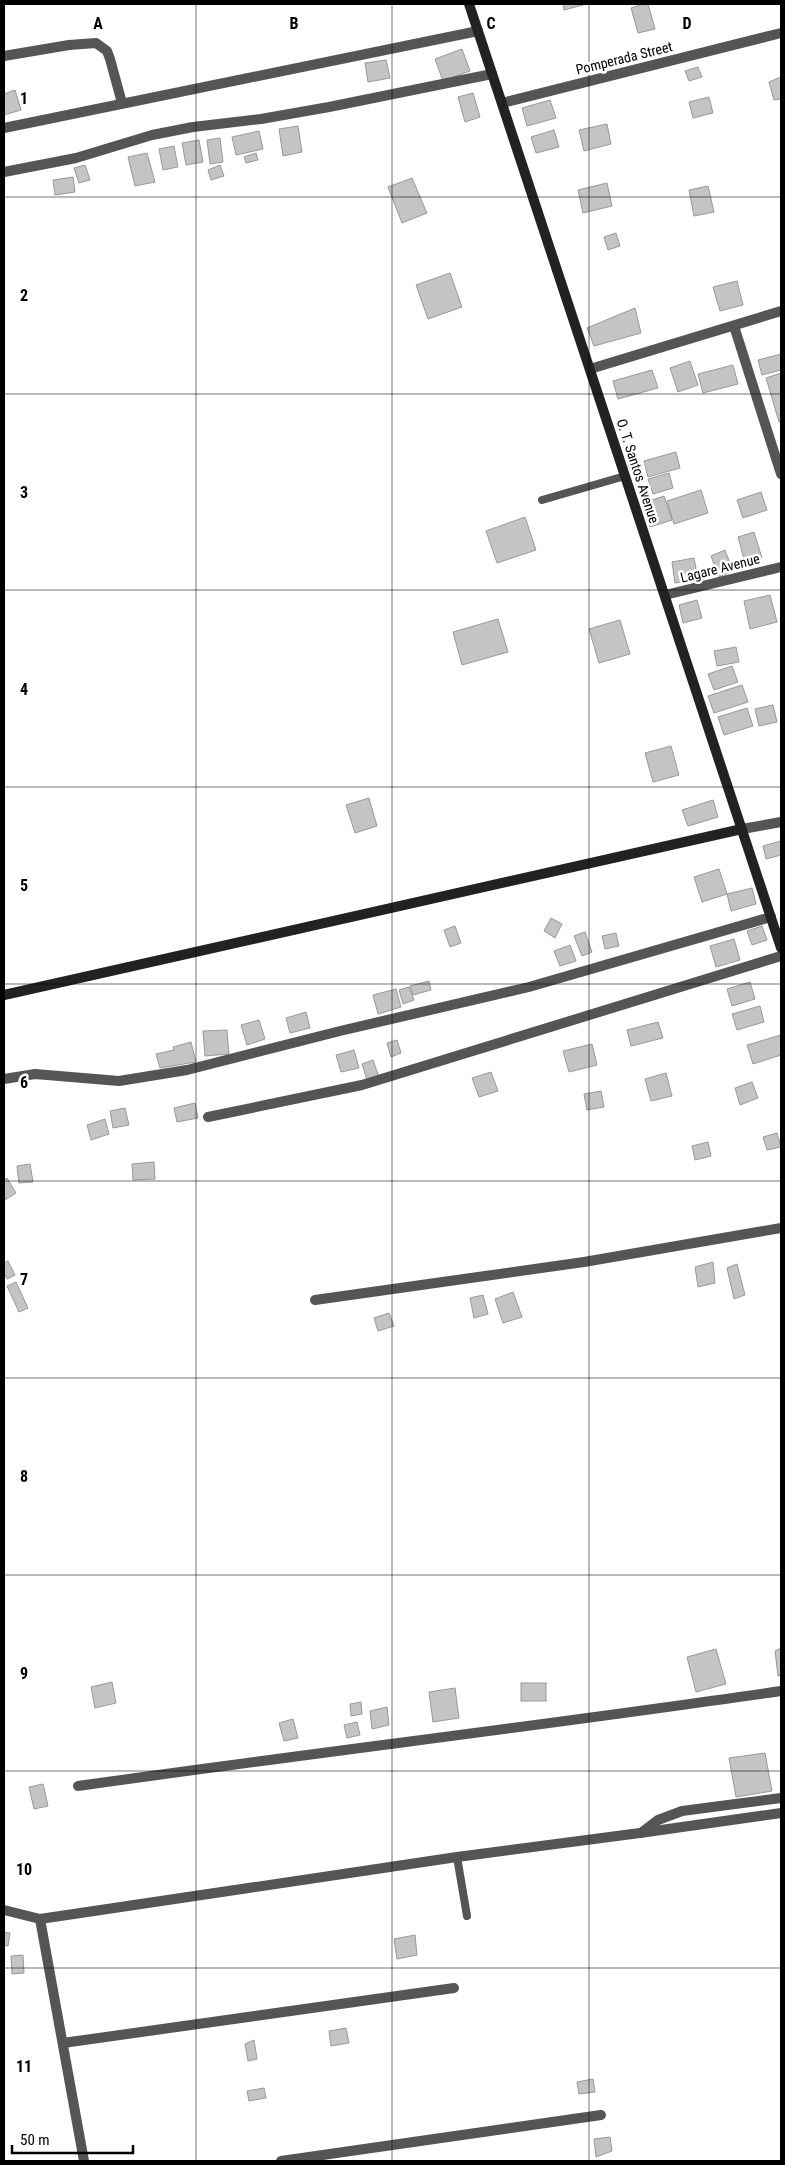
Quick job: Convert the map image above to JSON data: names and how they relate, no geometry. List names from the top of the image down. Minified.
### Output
{"streets":{"street":["Pomperada Street","O. T. Santos Avenue","Lagare Avenue"]},"crossings":[["Pomperada Street","O. T. Santos Avenue"],["O. T. Santos Avenue","Lagare Avenue"]],"scale_bar":"50 m","grid":{"columns":["A","B","C","D"],"rows":["1","2","3","4","5","6","7","8","9","10","11"]}}
